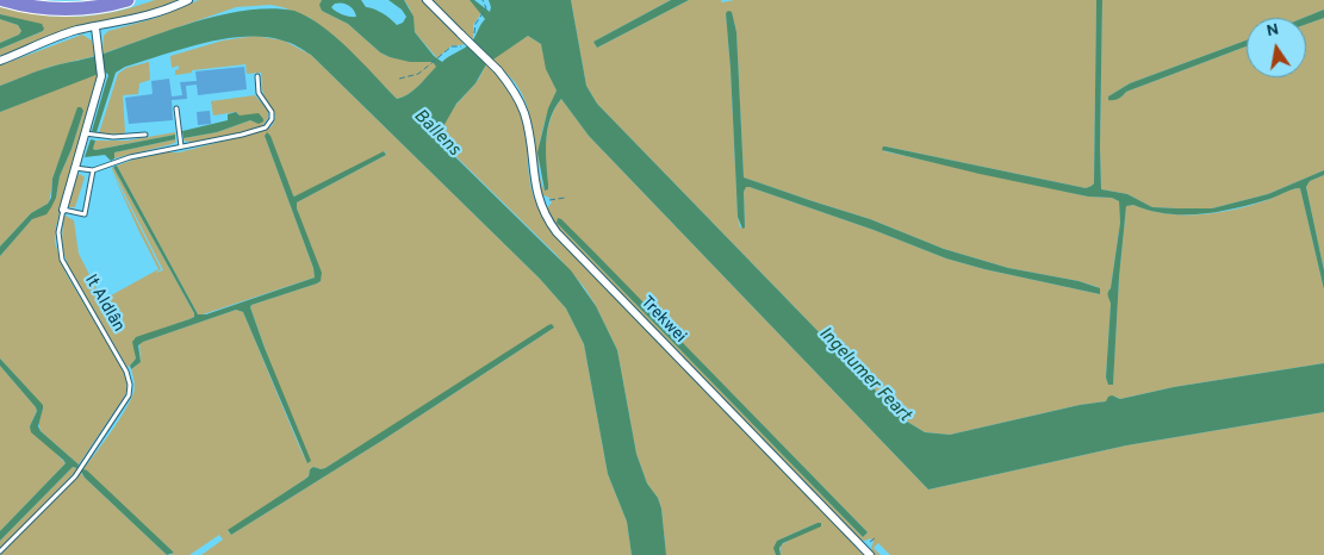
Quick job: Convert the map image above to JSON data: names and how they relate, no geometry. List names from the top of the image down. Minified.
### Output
{"streets":{"street":["It Aldlân","Trekwei"]},"water":["Ballens","Ingelumer Feart"],"north":"top"}
